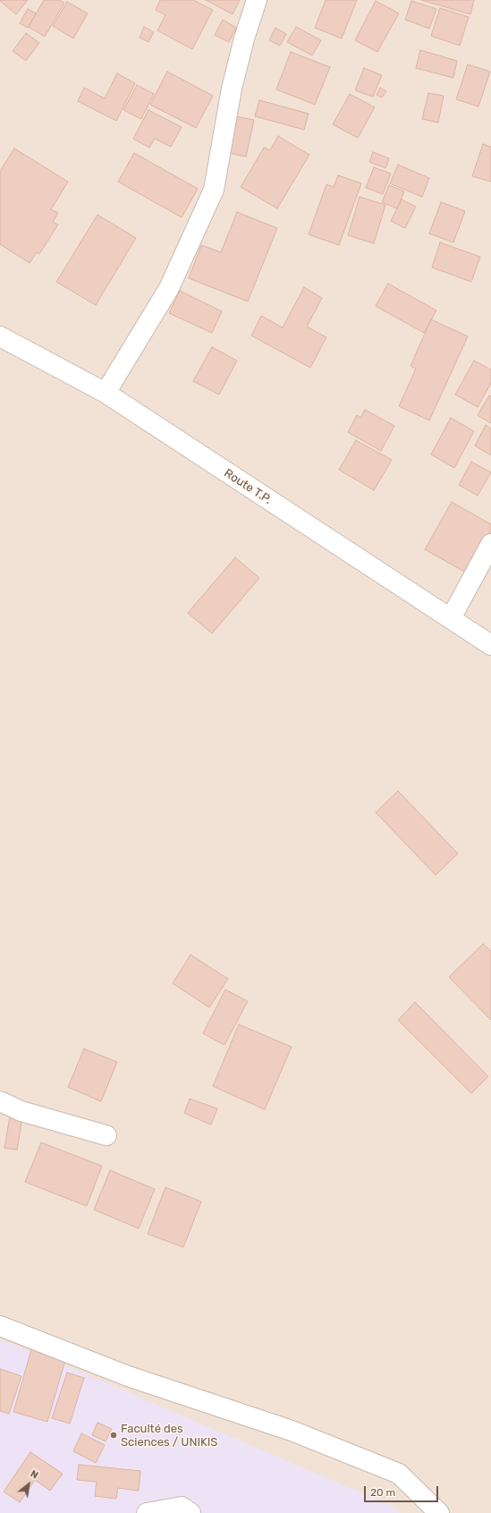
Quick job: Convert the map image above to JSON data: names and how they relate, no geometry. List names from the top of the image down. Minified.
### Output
{"streets":{"street":["Route T.P."]},"places":["Faculté des Sciences / UNIKIS"],"scale_bar":"20 m","north":"top right"}
